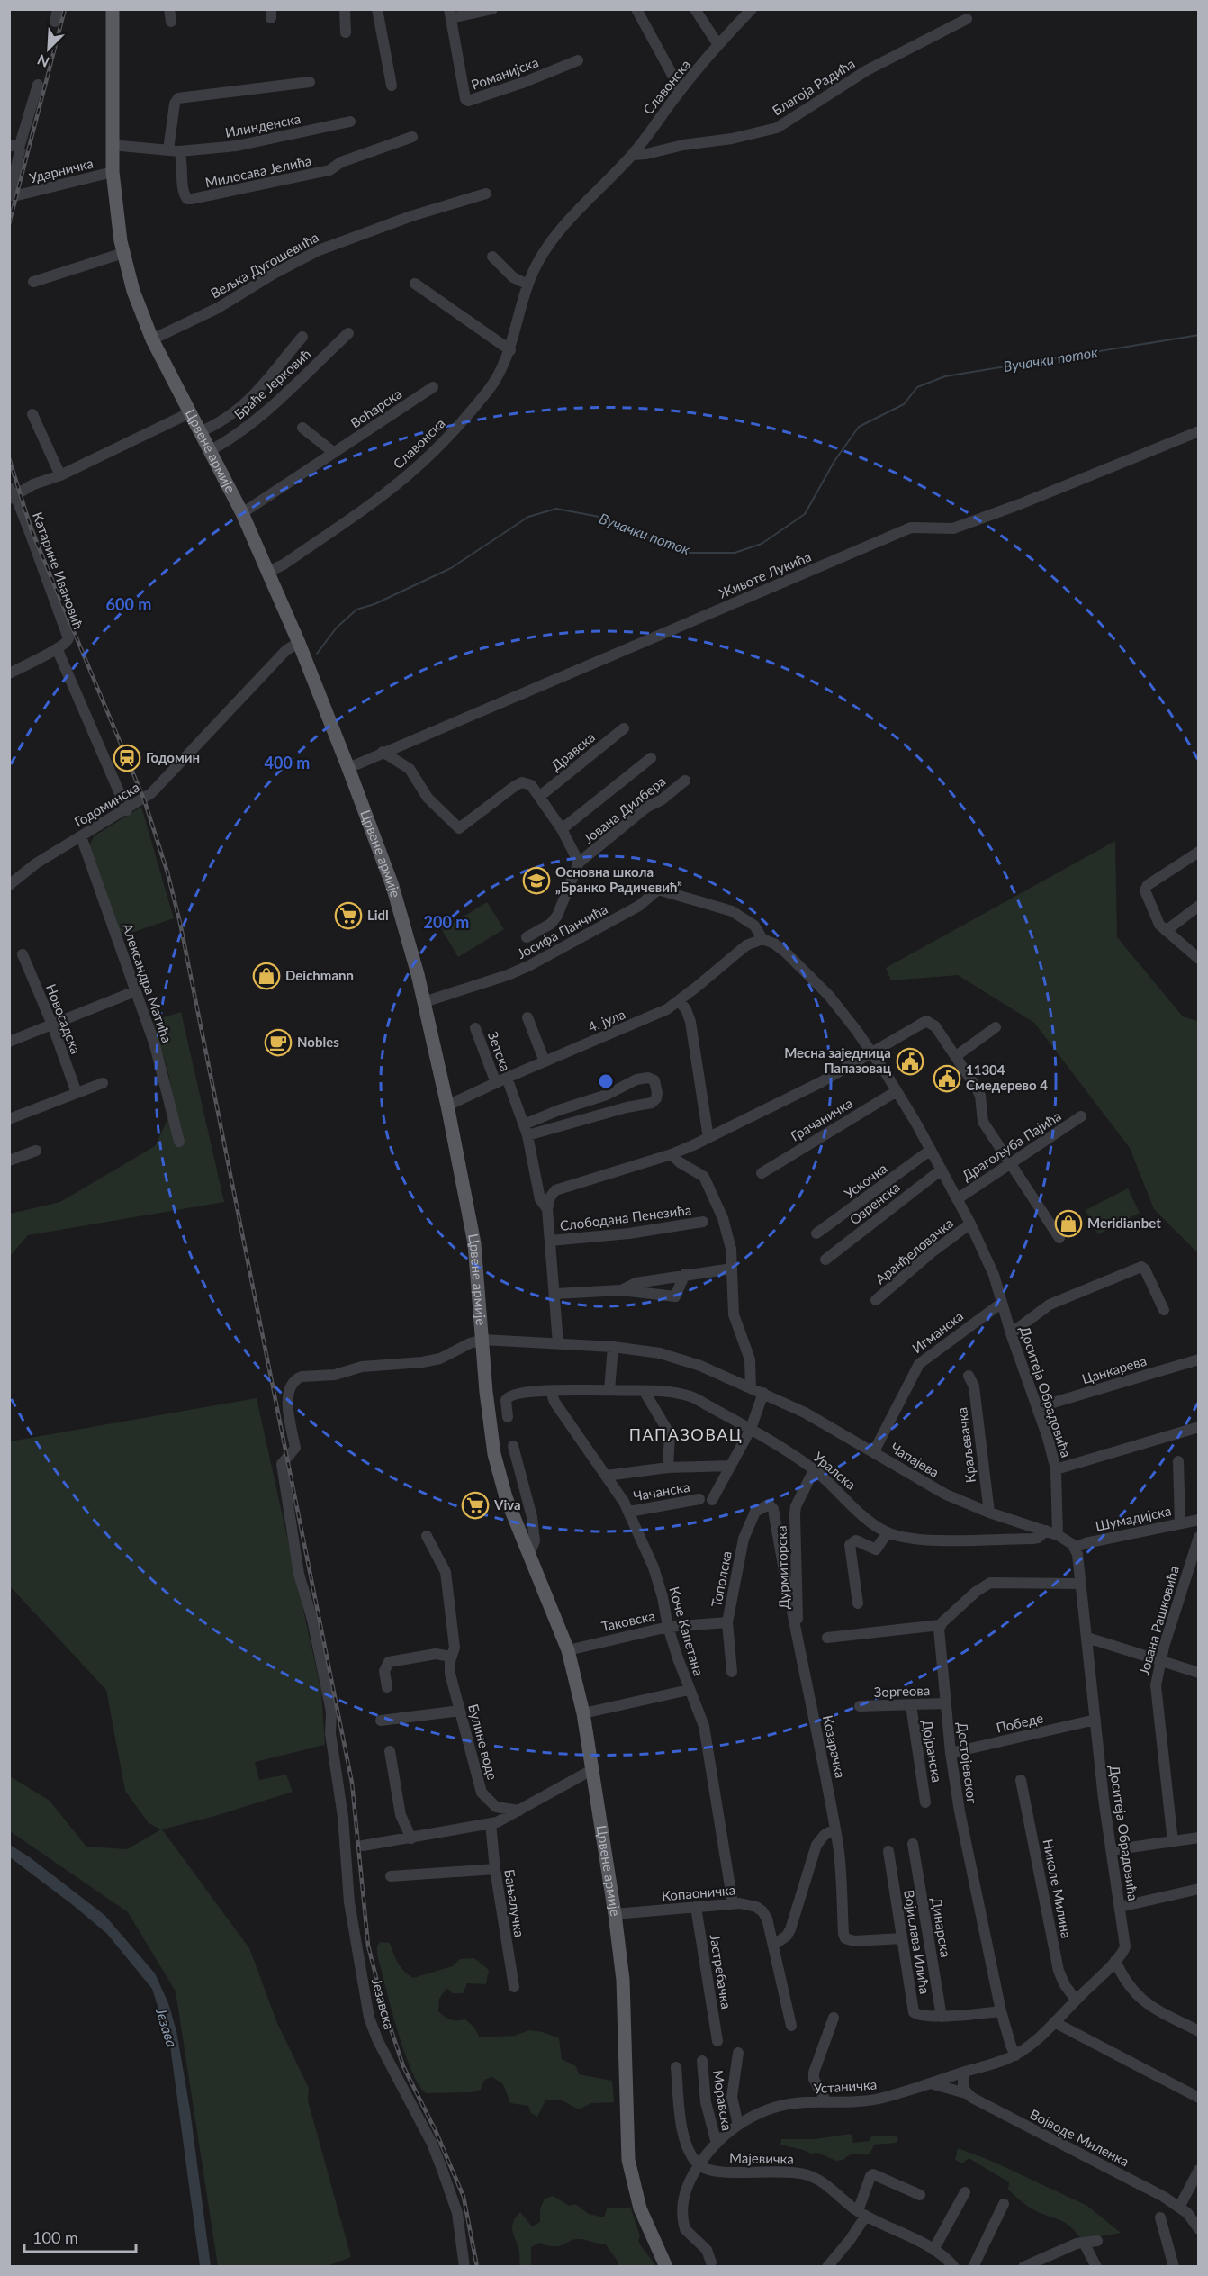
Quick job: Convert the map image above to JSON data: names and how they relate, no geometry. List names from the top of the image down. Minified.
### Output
{"streets":{"main road":["Црвене армије"],"street":["Романијска","Славонска","Благоја Радића","Илинденска","Ударничка","Милосава Јелића","Вељка Дугошевића","Браће Јерковић","Воћарска","Катарине Ивановић","Животе Лукића","Дравска","Годоминска","Јована Дилбера","Јосифа Панчића","Александра Матића","Новосадска","4. јула","Зетска","Грачаничка","Драгољуба Пајића","Ускочка","Озренска","Слободана Пенезића","Аранђеловачка","Игманска","Цанкарева","Доситеја Обрадовића","Краљевачка","Чапајева","Уралска","Чачанска","Шумадијска","Дурмиторска","Тополска","Јована Рашковића","Таковска","Коче Капетана","Зоргеова","Победе","Булине воде","Козарачка","Дојранска","Достојевског","Николе Милина","Копаоничка","Бањалучка","Динарска","Војислава Илића","Јастребачка","Језавска","Устаничка","Моравска","Војводе Миленка","Мајевичка"]},"crossings":[["Славонска","Благоја Радића"],["Славонска","Црвене армије"],["Илинденска","Милосава Јелића"],["Ударничка","Црвене армије"],["Вељка Дугошевића","Црвене армије"],["Браће Јерковић","Црвене армије"],["Воћарска","Црвене армије"],["Црвене армије","Животе Лукића"],["Црвене армије","Годоминска"],["Црвене армије","Јосифа Панчића"],["Црвене армије","4. јула"],["Црвене армије","Чапајева"],["Црвене армије","Таковска"],["Црвене армије","Копаоничка"],["Црвене армије","Језавска"],["Годоминска","Александра Матића"],["Јосифа Панчића","4. јула"],["Јосифа Панчића","Доситеја Обрадовића"],["4. јула","Зетска"],["Грачаничка","Доситеја Обрадовића"],["Драгољуба Пајића","Доситеја Обрадовића"],["Ускочка","Доситеја Обрадовића"],["Озренска","Доситеја Обрадовића"],["Аранђеловачка","Доситеја Обрадовића"],["Игманска","Доситеја Обрадовића"],["Игманска","Чапајева"],["Цанкарева","Доситеја Обрадовића"],["Доситеја Обрадовића","Чапајева"],["Доситеја Обрадовића","Шумадијска"],["Доситеја Обрадовића","Победе"],["Доситеја Обрадовића","Устаничка"],["Краљевачка","Чапајева"],["Чапајева","Уралска"],["Чапајева","Језавска"],["Уралска","Дурмиторска"],["Уралска","Коче Капетана"],["Чачанска","Коче Капетана"],["Дурмиторска","Козарачка"],["Тополска","Таковска"],["Тополска","Козарачка"],["Таковска","Коче Капетана"],["Коче Капетана","Копаоничка"],["Зоргеова","Дојранска"],["Зоргеова","Достојевског"],["Победе","Достојевског"],["Козарачка","Војислава Илића"],["Достојевског","Војислава Илића"],["Достојевског","Устаничка"],["Николе Милина","Устаничка"],["Копаоничка","Јастребачка"],["Динарска","Војислава Илића"],["Устаничка","Моравска"],["Устаничка","Војводе Миленка"],["Устаничка","Мајевичка"]],"districts":["ПАПАЗОВАЦ"],"water":["Вучачки поток","Језава"],"places":{"station":["Годомин"],"school or university":["Основна школа „Бранко Радичевић”"],"supermarket":["Lidl","Viva"],"shop":["Deichmann","Meridianbet"],"cafe":["Nobles"],"public building":["Месна заједница Папазовац","11304 Смедерево 4"]},"scale_bar":"100 m","north":"bottom left","rings":["600 m","400 m","200 m"]}
